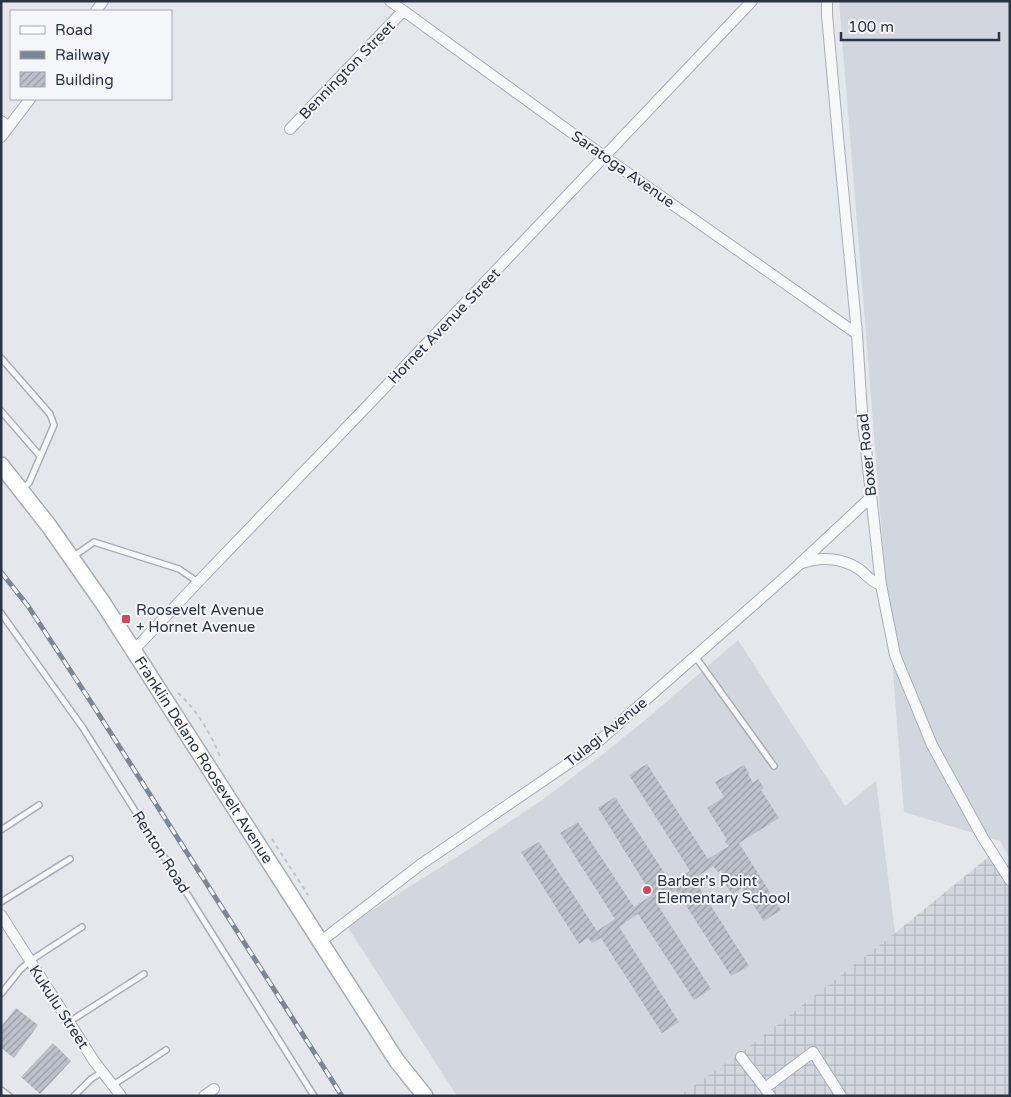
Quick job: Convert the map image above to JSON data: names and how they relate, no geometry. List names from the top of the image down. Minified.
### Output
{"streets":{"main road":["Franklin Delano Roosevelt Avenue"],"street":["Bennington Street","Saratoga Avenue","Hornet Avenue Street","Boxer Road","Tulagi Avenue","Kukulu Street"],"lane":["Renton Road"]},"crossings":[["Bennington Street","Saratoga Avenue"],["Saratoga Avenue","Hornet Avenue Street"],["Saratoga Avenue","Boxer Road"],["Hornet Avenue Street","Franklin Delano Roosevelt Avenue"],["Boxer Road","Tulagi Avenue"],["Tulagi Avenue","Franklin Delano Roosevelt Avenue"]],"places":{"transit":["Roosevelt Avenue + Hornet Avenue"],"other":["Barber's Point Elementary School"]},"legend":["Road","Railway","Building"],"scale_bar":"100 m"}
